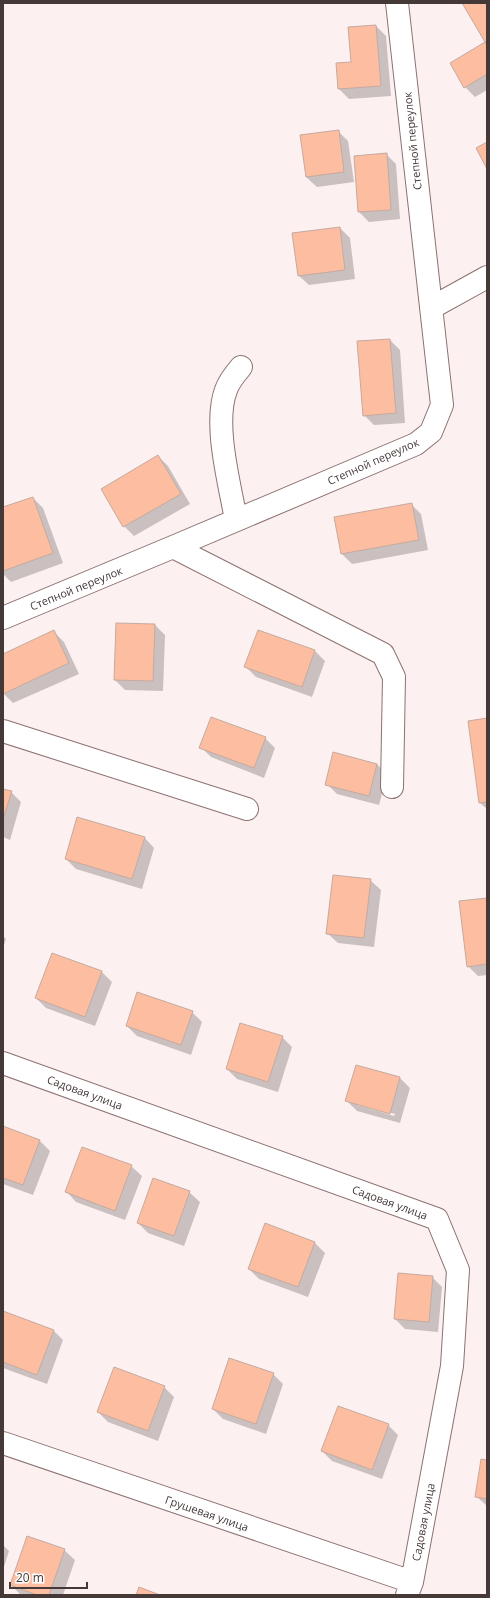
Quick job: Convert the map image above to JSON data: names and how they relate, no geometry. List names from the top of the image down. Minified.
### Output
{"streets":{"street":["Степной переулок","Садовая улица","Грушевая улица"]},"crossings":[["Садовая улица","Грушевая улица"]],"scale_bar":"20 m"}
